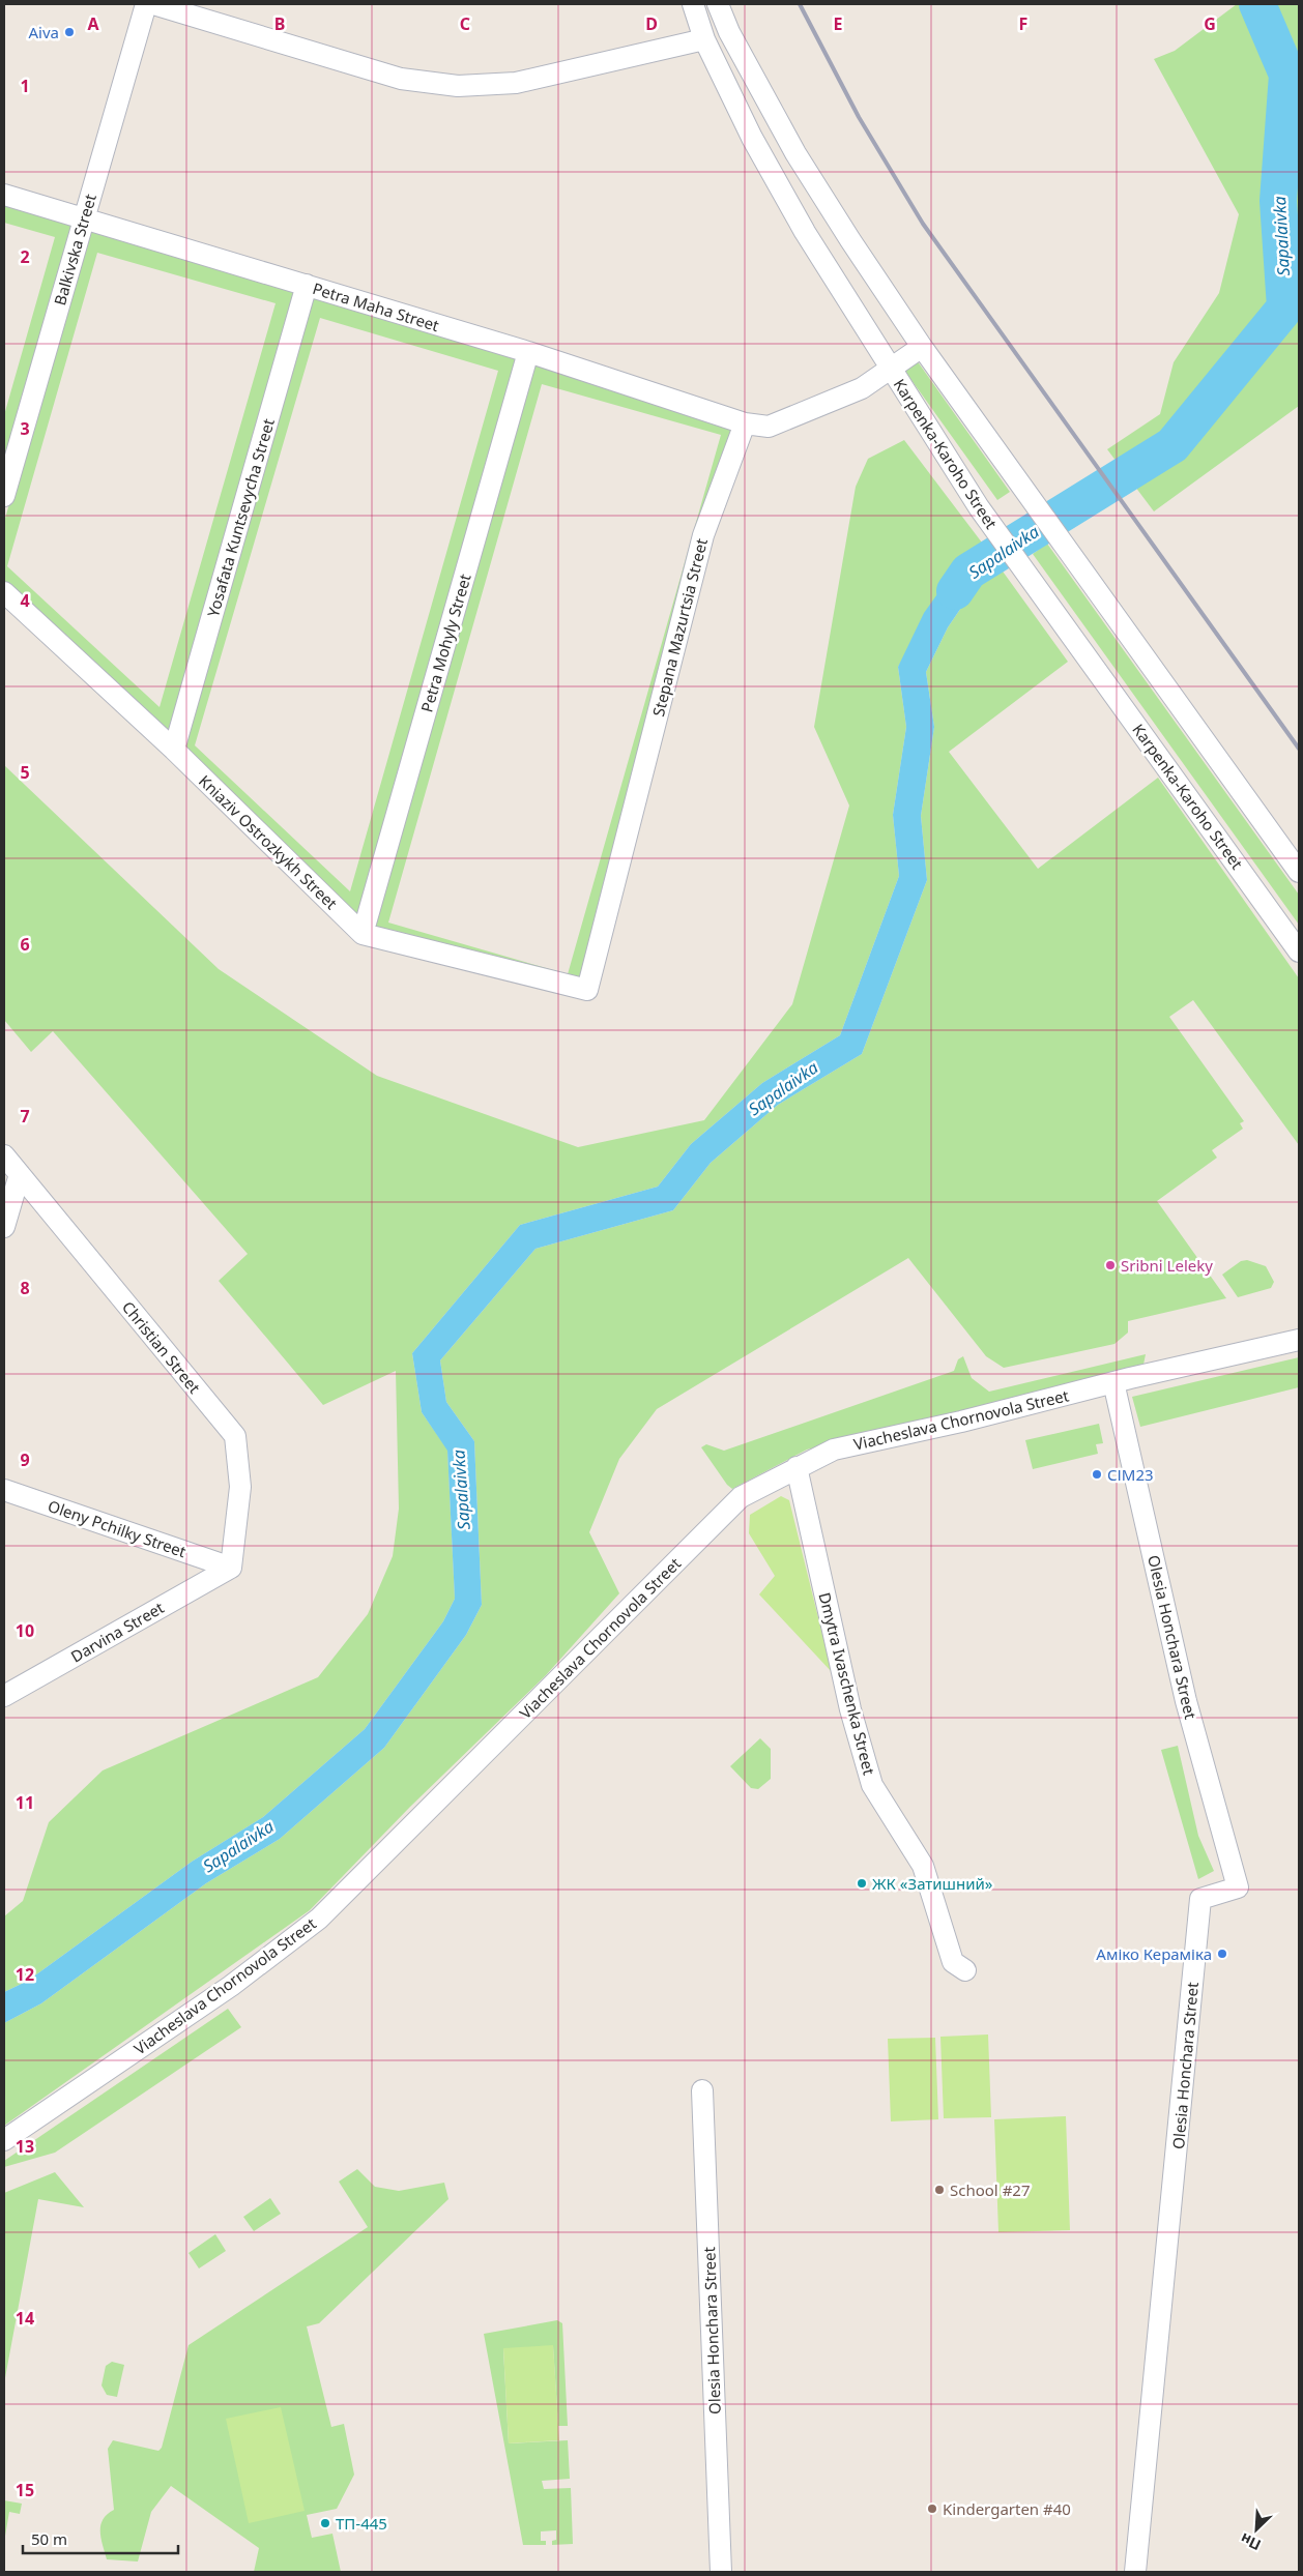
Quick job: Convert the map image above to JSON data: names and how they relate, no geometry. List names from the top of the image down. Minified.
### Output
{"streets":{"street":["Balkivska Street","Petra Maha Street","Karpenka-Karoho Street","Yosafata Kuntsevycha Street","Stepana Mazurtsia Street","Petra Mohyly Street","Kniaziv Ostrozkykh Street","Christian Street","Viacheslava Chornovola Street","Oleny Pchilky Street","Darvina Street","Olesia Honchara Street","Dmytra Ivaschenka Street"]},"crossings":[["Balkivska Street","Petra Maha Street"],["Petra Maha Street","Yosafata Kuntsevycha Street"],["Petra Maha Street","Stepana Mazurtsia Street"],["Petra Maha Street","Petra Mohyly Street"],["Yosafata Kuntsevycha Street","Kniaziv Ostrozkykh Street"],["Stepana Mazurtsia Street","Petra Mohyly Street"],["Stepana Mazurtsia Street","Kniaziv Ostrozkykh Street"],["Petra Mohyly Street","Kniaziv Ostrozkykh Street"],["Christian Street","Oleny Pchilky Street"],["Christian Street","Darvina Street"],["Viacheslava Chornovola Street","Olesia Honchara Street"],["Viacheslava Chornovola Street","Dmytra Ivaschenka Street"],["Oleny Pchilky Street","Darvina Street"]],"water":["Sapalaivka"],"places":["Aiva","Sribni Leleky","СІМ23","ЖК «Затишний»","Аміко Кераміка","School #27","Kindergarten #40","ТП-445"],"scale_bar":"50 m","north":"bottom left","grid":{"columns":["A","B","C","D","E","F","G"],"rows":["1","2","3","4","5","6","7","8","9","10","11","12","13","14","15"]}}
